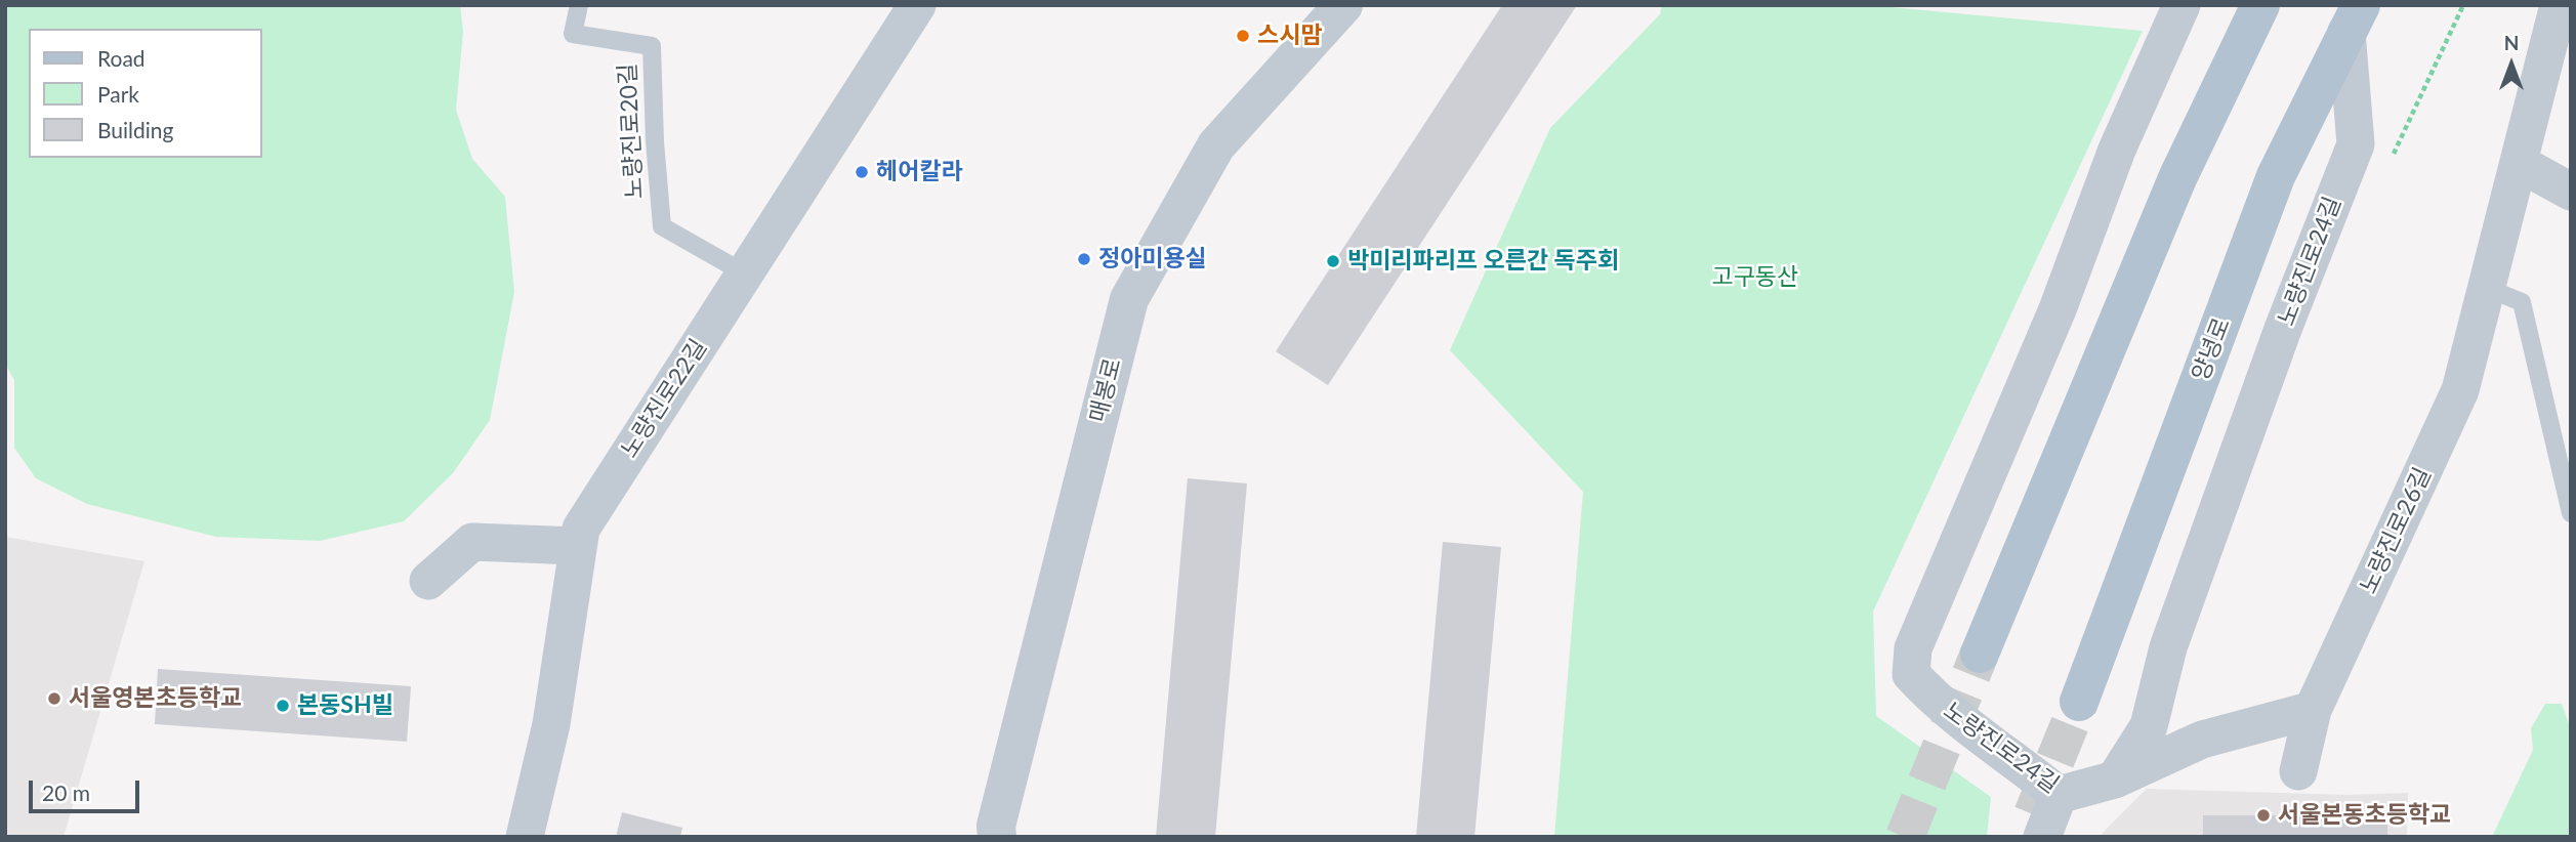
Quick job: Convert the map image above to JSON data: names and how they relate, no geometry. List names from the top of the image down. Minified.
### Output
{"streets":{"main road":["양녕로"],"street":["노량진로24길","매봉로","노량진로22길","노량진로26길"],"lane":["노량진로20길"]},"crossings":[["노량진로20길","노량진로22길"],["노량진로24길","양녕로"]],"parks":["고구동산"],"places":["스시맘","헤어칼라","정아미용실","박미리파리프 오른간 독주회","서울영본초등학교","본동SH빌","서울본동초등학교"],"legend":["Road","Park","Building"],"scale_bar":"20 m","north":"top"}
